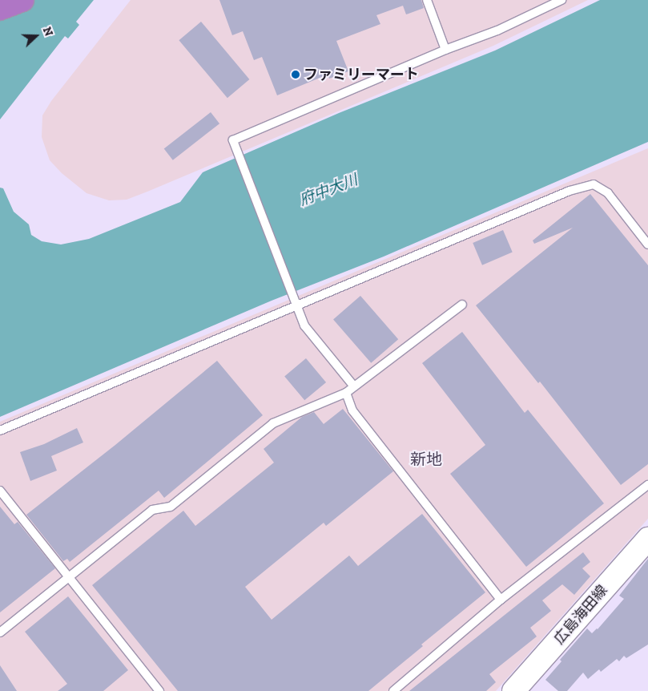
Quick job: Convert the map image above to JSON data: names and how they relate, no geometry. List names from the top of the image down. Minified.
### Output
{"streets":{"main road":["広島海田線"]},"districts":["新地"],"water":["府中大川"],"places":["ファミリーマート"],"north":"right"}
